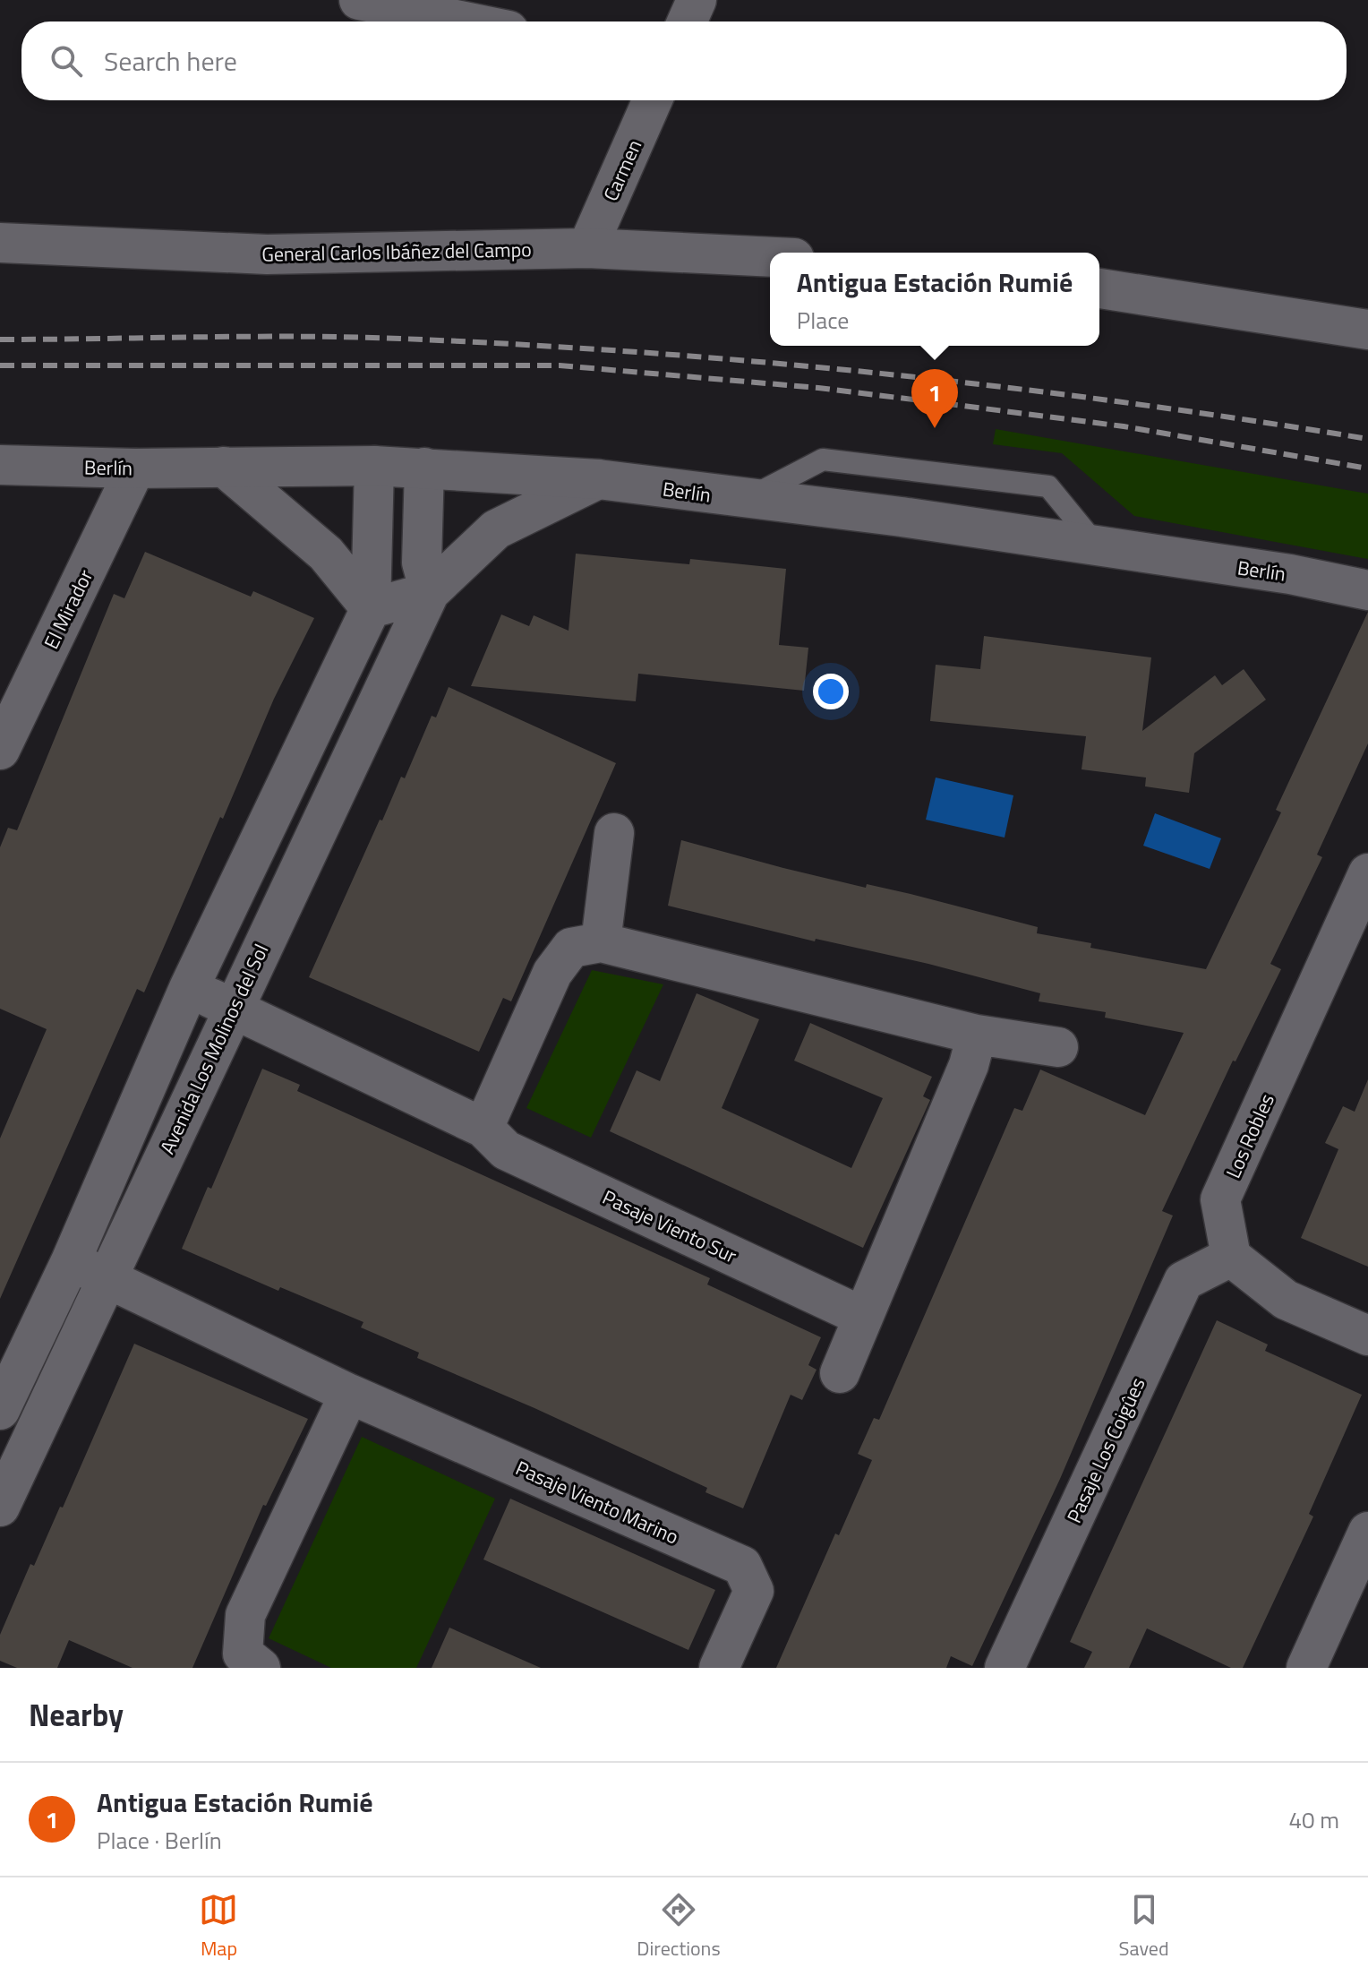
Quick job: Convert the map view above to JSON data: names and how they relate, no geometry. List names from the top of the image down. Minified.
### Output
{"streets":{"street":["Carmen","General Carlos Ibáñez del Campo","Berlín","El Mirador","Avenida Los Molinos del Sol","Los Robles","Pasaje Viento Sur","Pasaje Los Coigûes","Pasaje Viento Marino"]},"crossings":[["Carmen","General Carlos Ibáñez del Campo"],["Berlín","El Mirador"],["Berlín","Avenida Los Molinos del Sol"],["Avenida Los Molinos del Sol","Pasaje Viento Sur"],["Avenida Los Molinos del Sol","Pasaje Viento Marino"],["Los Robles","Pasaje Los Coigûes"]],"page":{"search":"Search here","popup":["Antigua Estación Rumié","Place"],"pins":"1","heading":"Nearby","list":[{"mark":"1","name":"Antigua Estación Rumié","note":"Place · Berlín","value":"40 m"}],"nav":["Map","Directions","Saved"]}}
